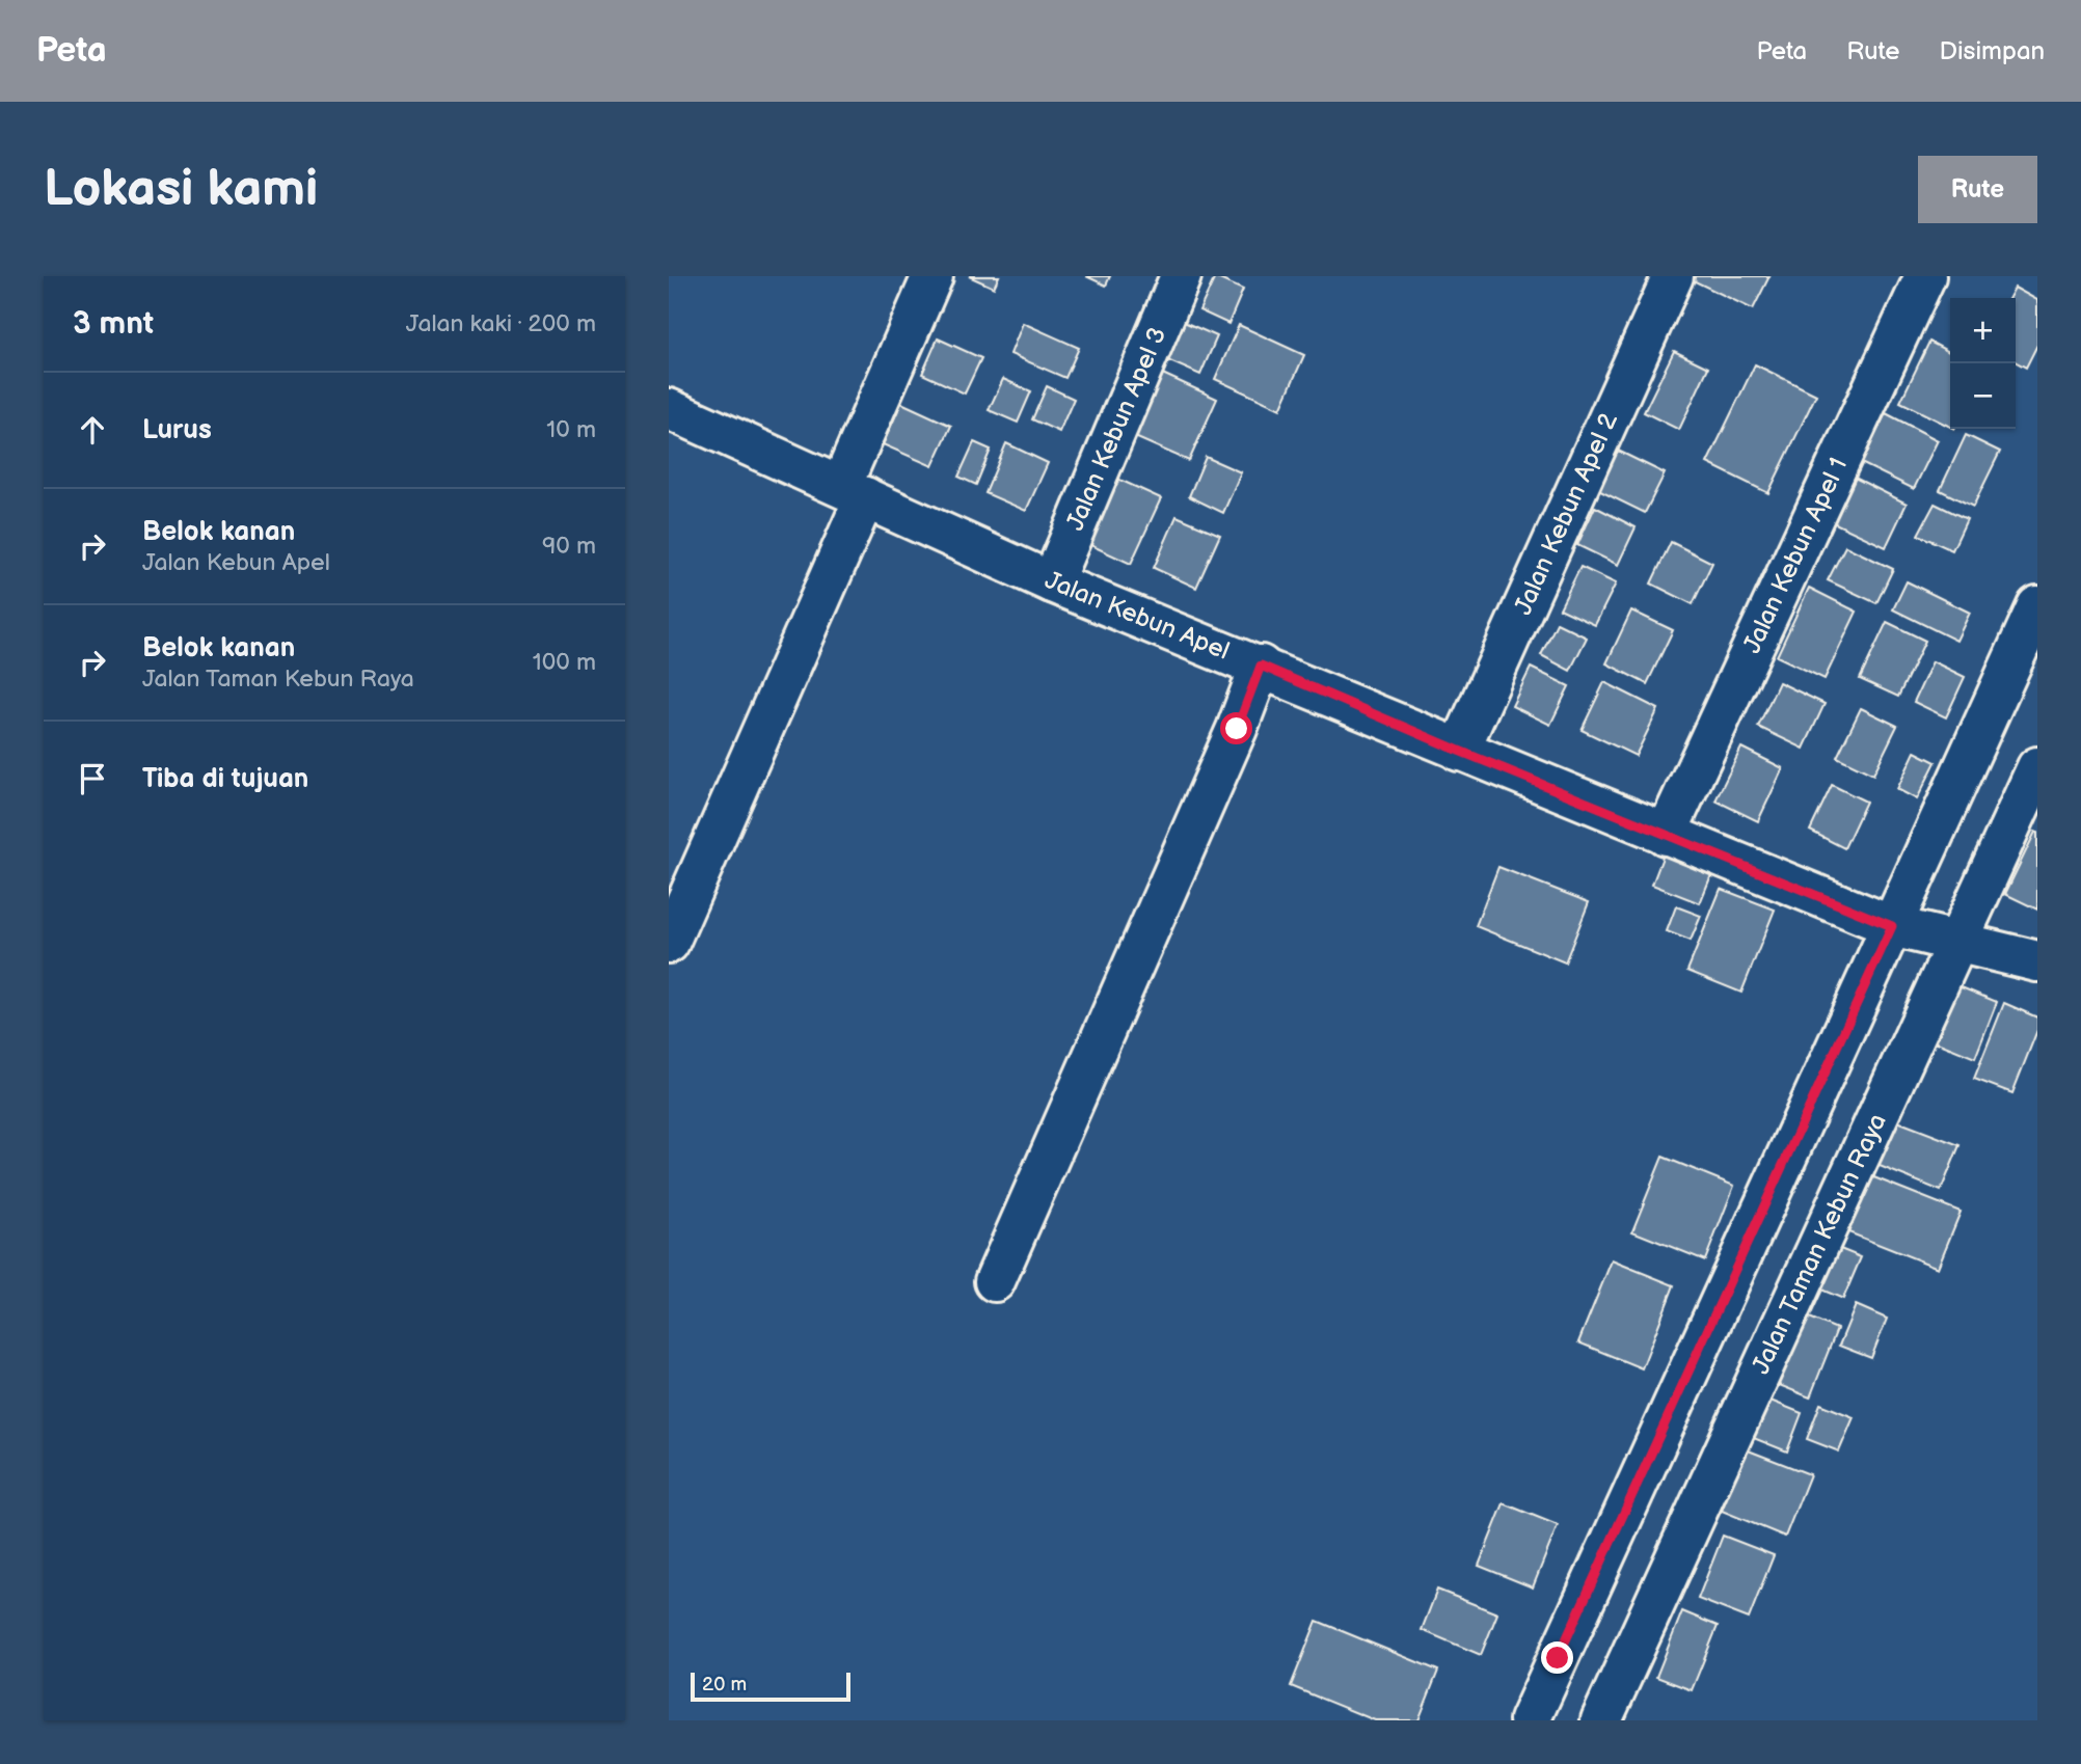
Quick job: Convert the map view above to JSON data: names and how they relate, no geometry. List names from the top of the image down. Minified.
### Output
{"streets":{"street":["Jalan Kebun Apel 3","Jalan Kebun Apel 2","Jalan Kebun Apel 1","Jalan Kebun Apel","Jalan Taman Kebun Raya"]},"crossings":[["Jalan Kebun Apel 3","Jalan Kebun Apel"],["Jalan Kebun Apel 2","Jalan Kebun Apel"],["Jalan Kebun Apel 1","Jalan Kebun Apel"],["Jalan Kebun Apel","Jalan Taman Kebun Raya"]],"scale_bar":"20 m","page":{"header":"Peta","nav":["Peta","Rute","Disimpan"],"buttons":"Rute","title":"Lokasi kami","heading":["3 mnt","Jalan kaki · 200 m"],"map_buttons":["+","−"],"list":[["Lurus","10 m"],["Belok kanan","Jalan Kebun Apel","90 m"],["Belok kanan","Jalan Taman Kebun Raya","100 m"],"Tiba di tujuan"],"scale":"20 m"}}
